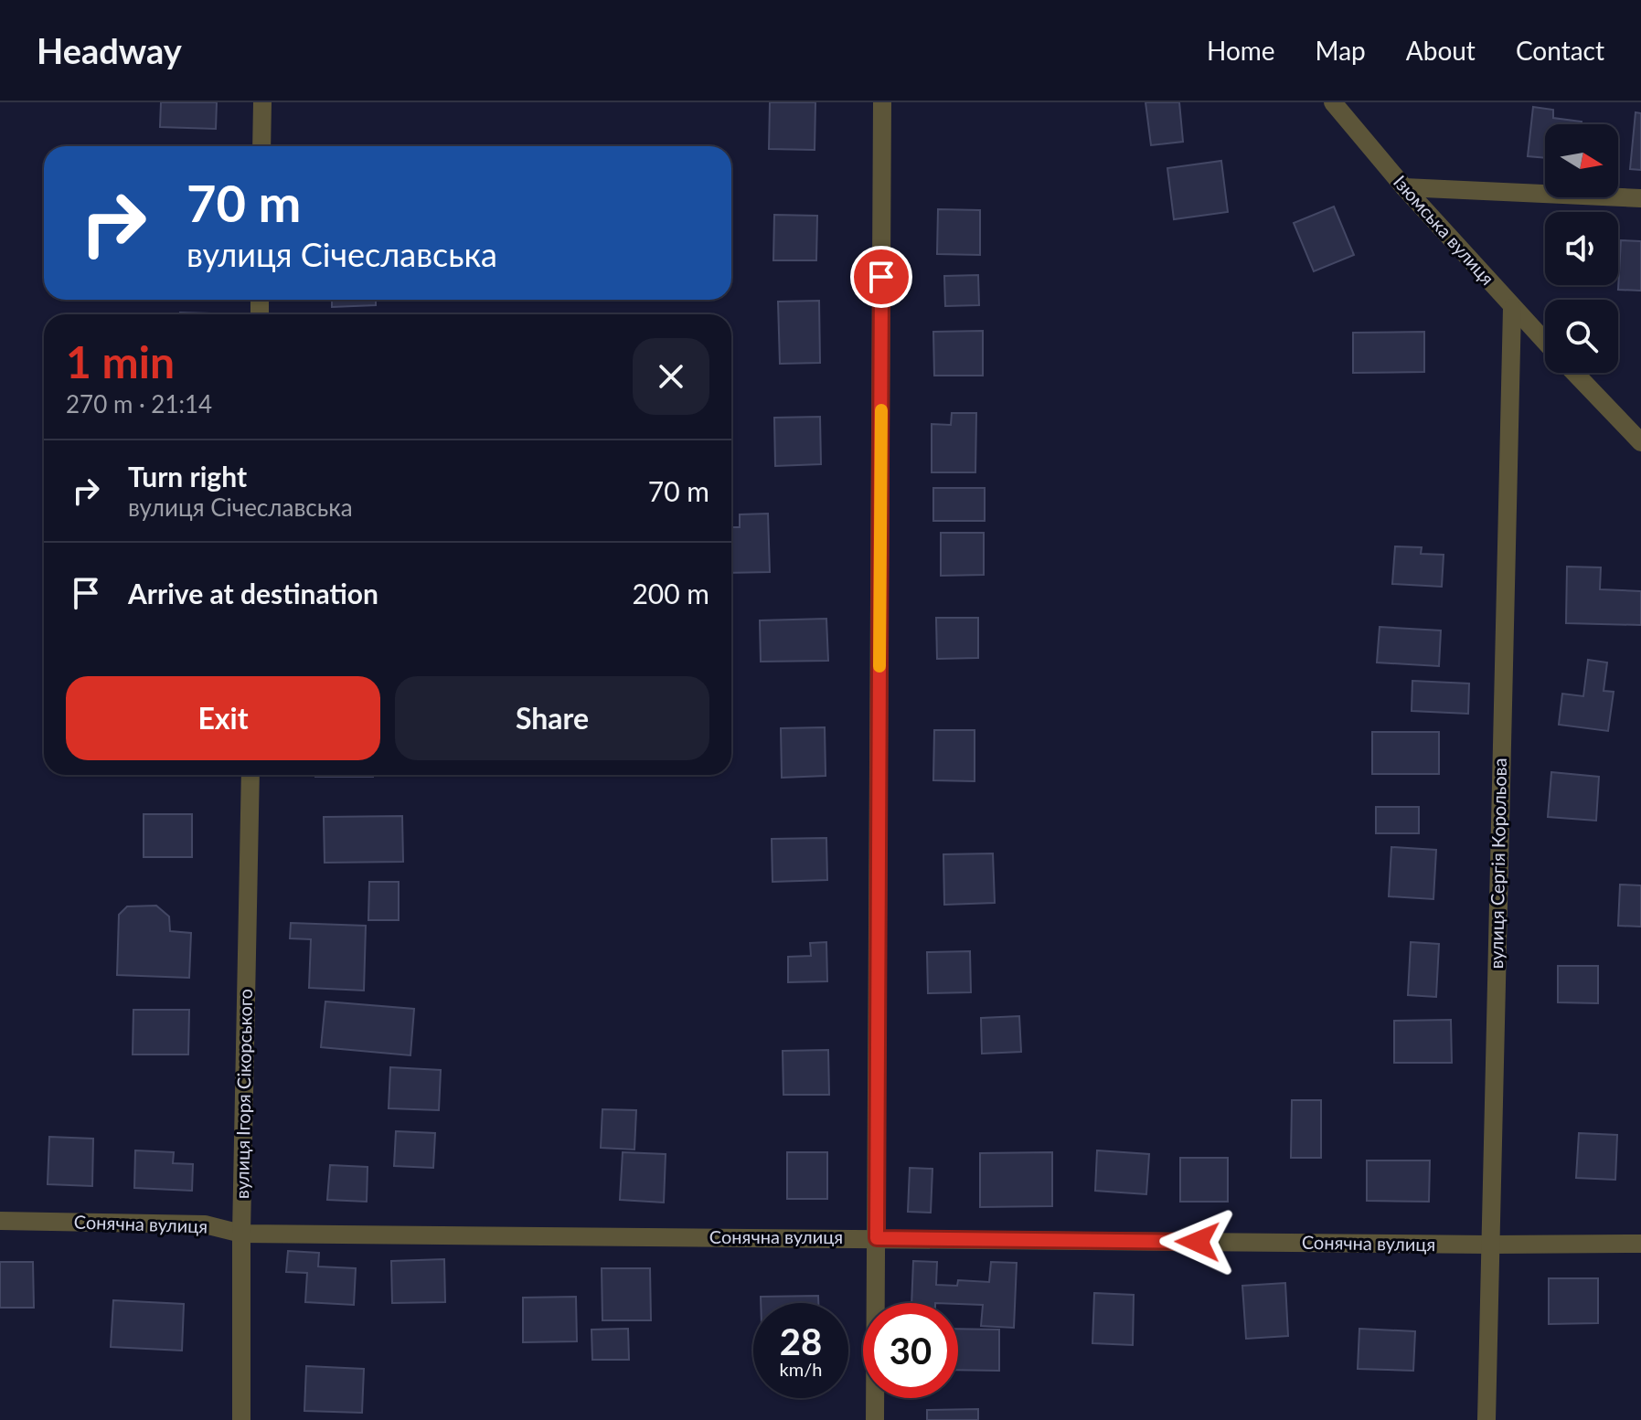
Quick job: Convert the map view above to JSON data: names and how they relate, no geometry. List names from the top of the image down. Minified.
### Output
{"streets":{"street":["Ізюмська вулиця","вулиця Сергія Корольова","вулиця Ігоря Сікорського","Сонячна вулиця"]},"crossings":[["Ізюмська вулиця","вулиця Сергія Корольова"],["вулиця Сергія Корольова","Сонячна вулиця"],["вулиця Ігоря Сікорського","Сонячна вулиця"]],"north":"right","page":{"header":"Headway","nav":["Home","Map","About","Contact"],"turn":["70 m","вулиця Січеславська"],"heading":["1 min","270 m · 21:14"],"list":[{"name":"Turn right","note":"вулиця Січеславська","value":"70 m"},{"name":"Arrive at destination","value":"200 m"}],"buttons":["Exit","Share"],"speed":"28 km/h","limit":"30"}}
